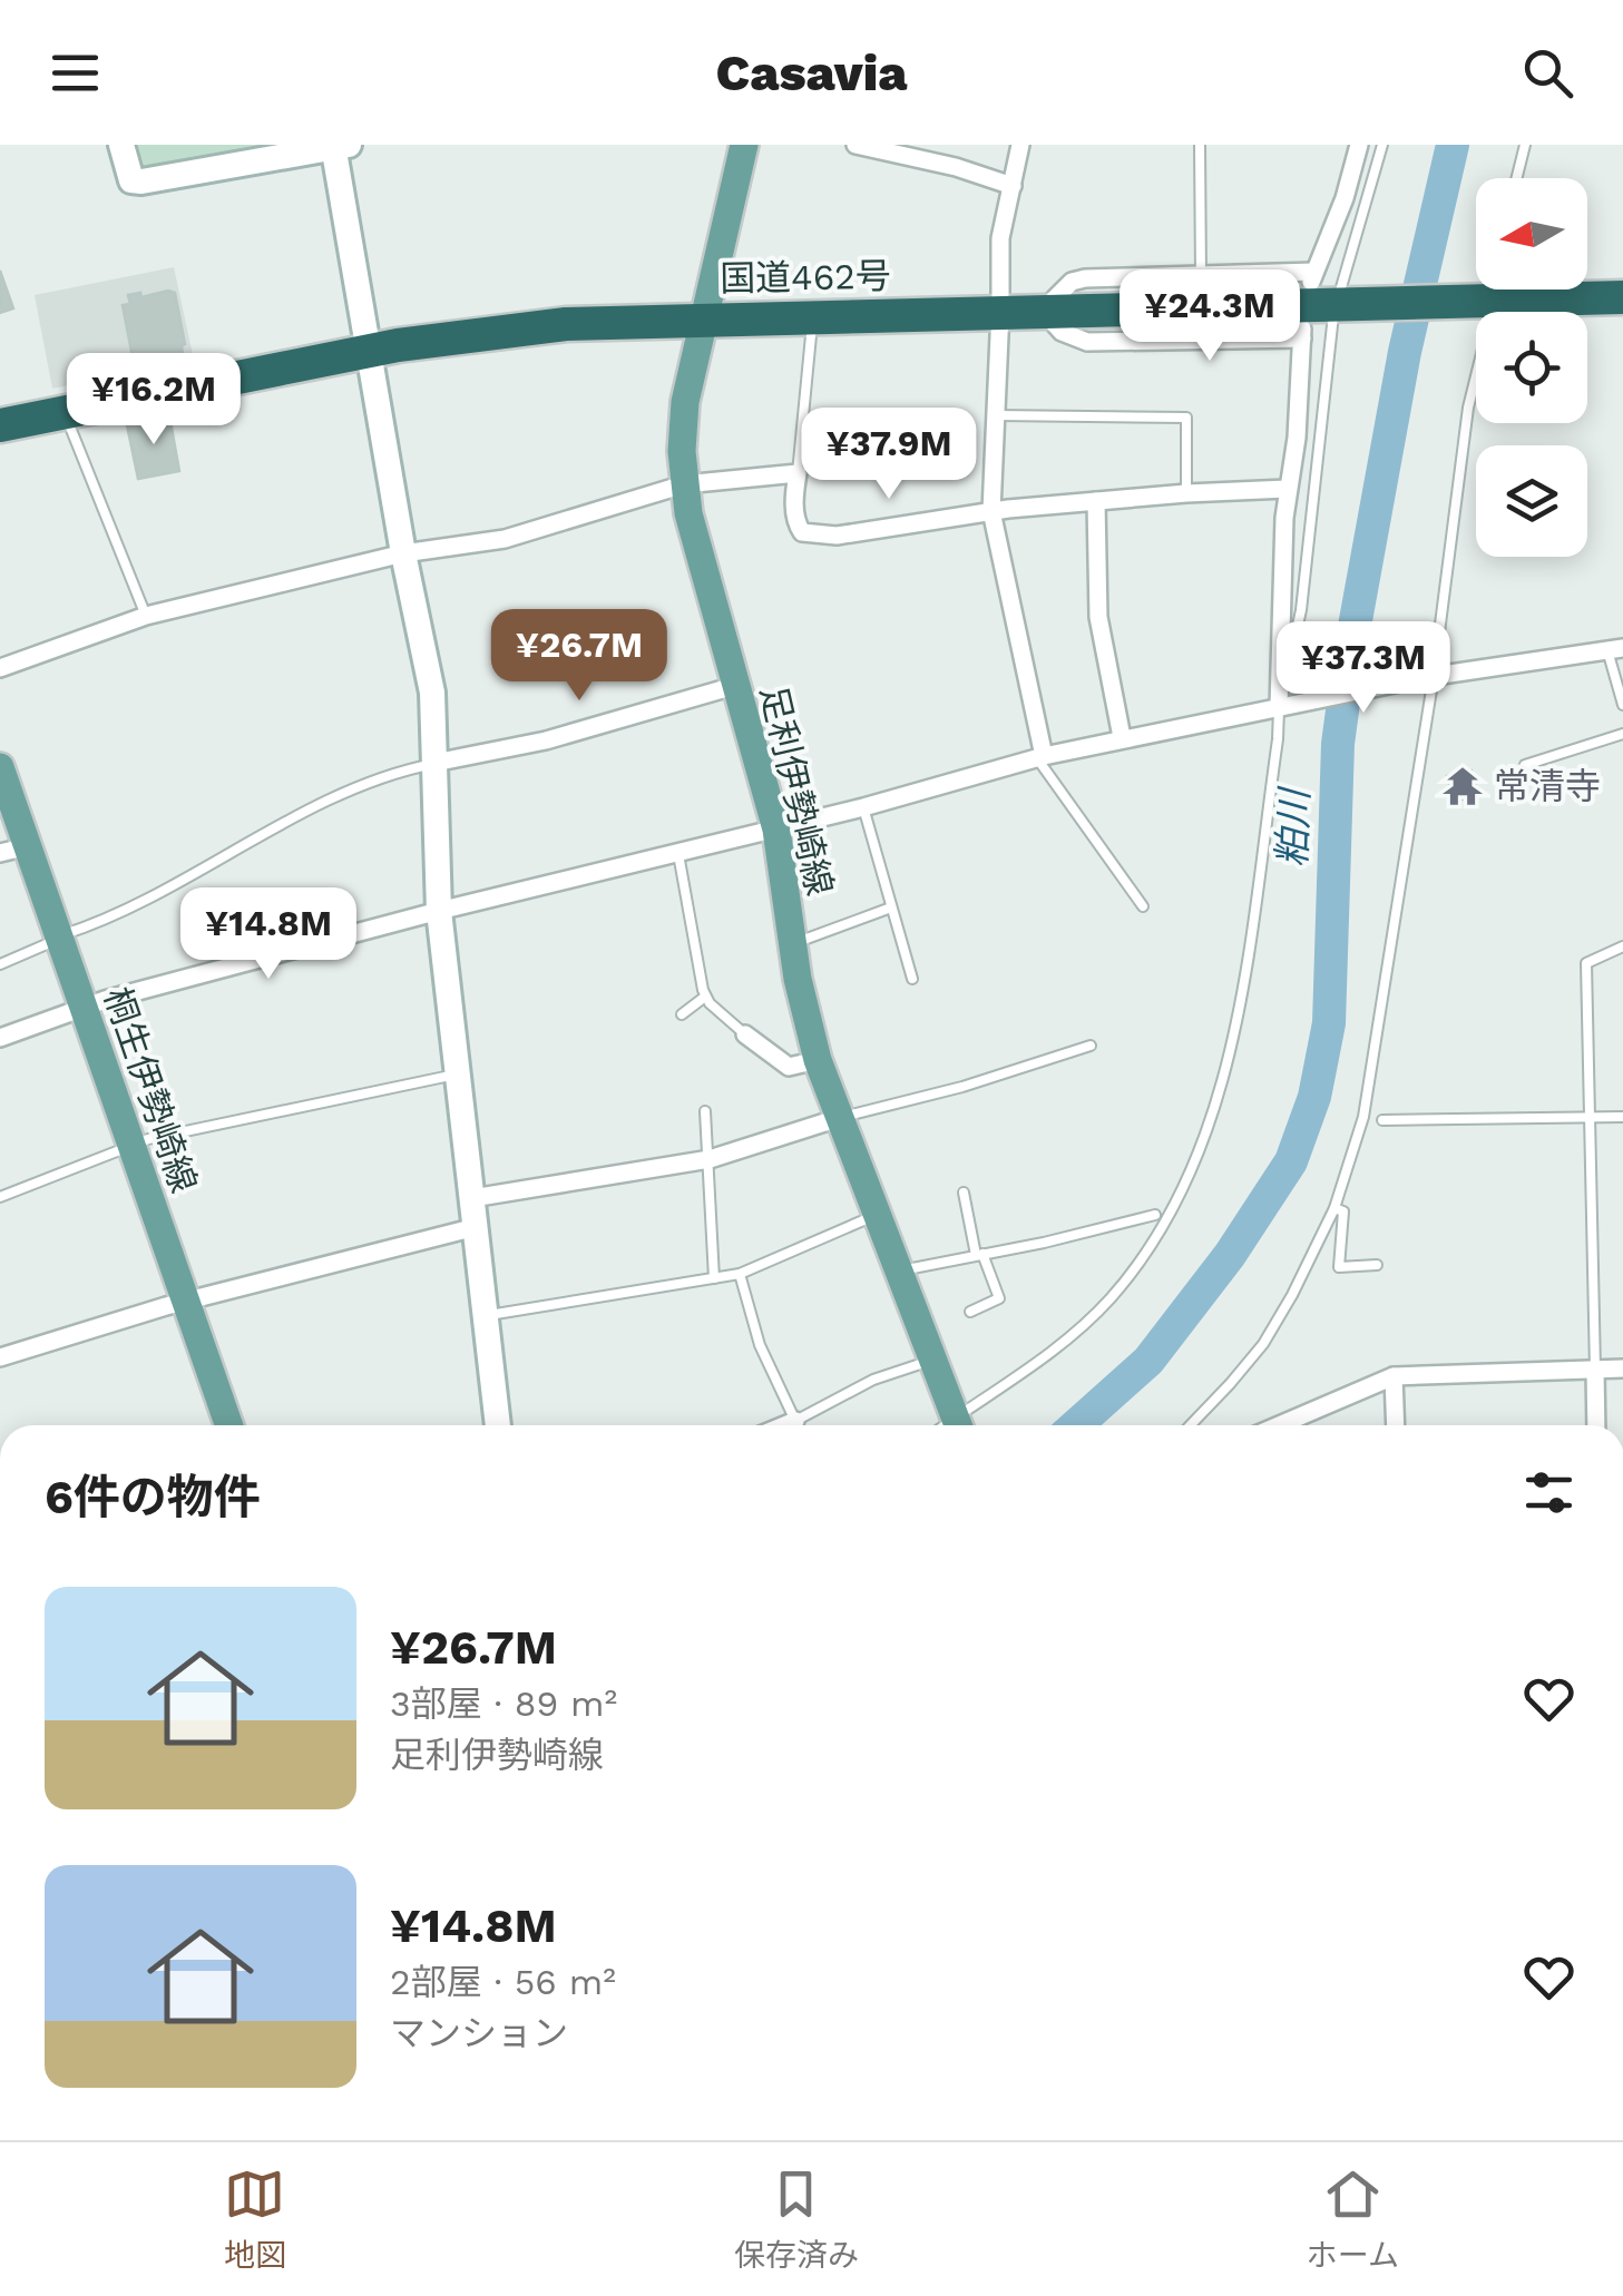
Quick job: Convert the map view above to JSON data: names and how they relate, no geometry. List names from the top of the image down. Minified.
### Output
{"streets":{"highway":["国道462号"],"main road":["足利伊勢崎線","桐生伊勢崎線"]},"crossings":[["国道462号","足利伊勢崎線"]],"water":["粕川"],"places":{"temple":["常清寺"]},"north":"left","page":{"header":"Casavia","price":["¥24.3M","¥16.2M","¥37.9M","¥26.7M","¥37.3M","¥14.8M"],"heading":"6件の物件","list":[{"name":"¥26.7M","note":"3部屋 · 89 m² · 足利伊勢崎線"},{"name":"¥14.8M","note":"2部屋 · 56 m² · マンション"}],"tabs":["地図","保存済み","ホーム"]}}
